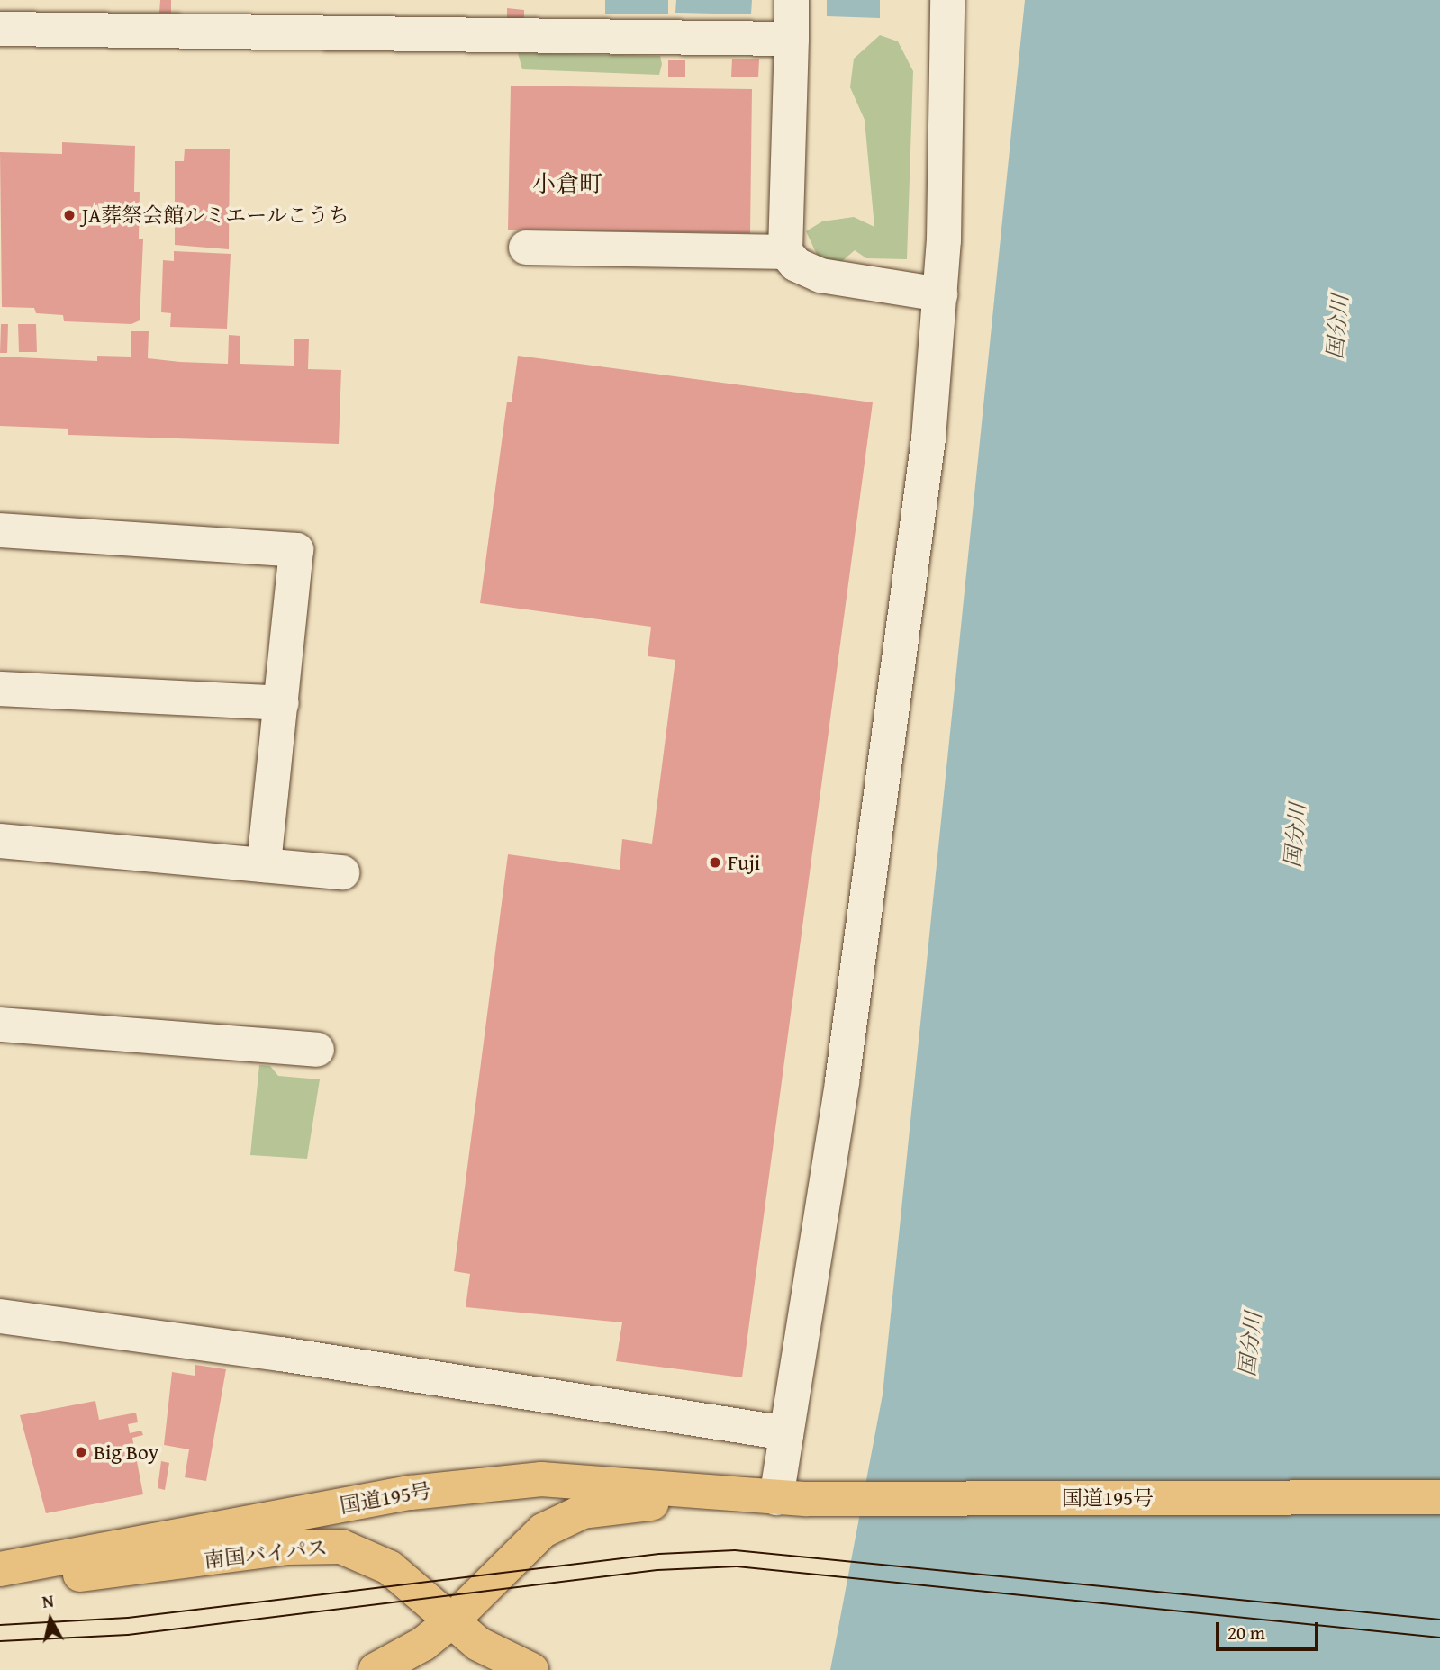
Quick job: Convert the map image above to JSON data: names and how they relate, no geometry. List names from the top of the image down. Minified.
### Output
{"streets":{"highway":["国道195号","南国バイパス"]},"crossings":[["国道195号","南国バイパス"]],"districts":["小倉町"],"water":["国分川"],"places":["JA葬祭会館ルミエールこうち","Fuji","Big Boy"],"scale_bar":"20 m","north":"top"}
